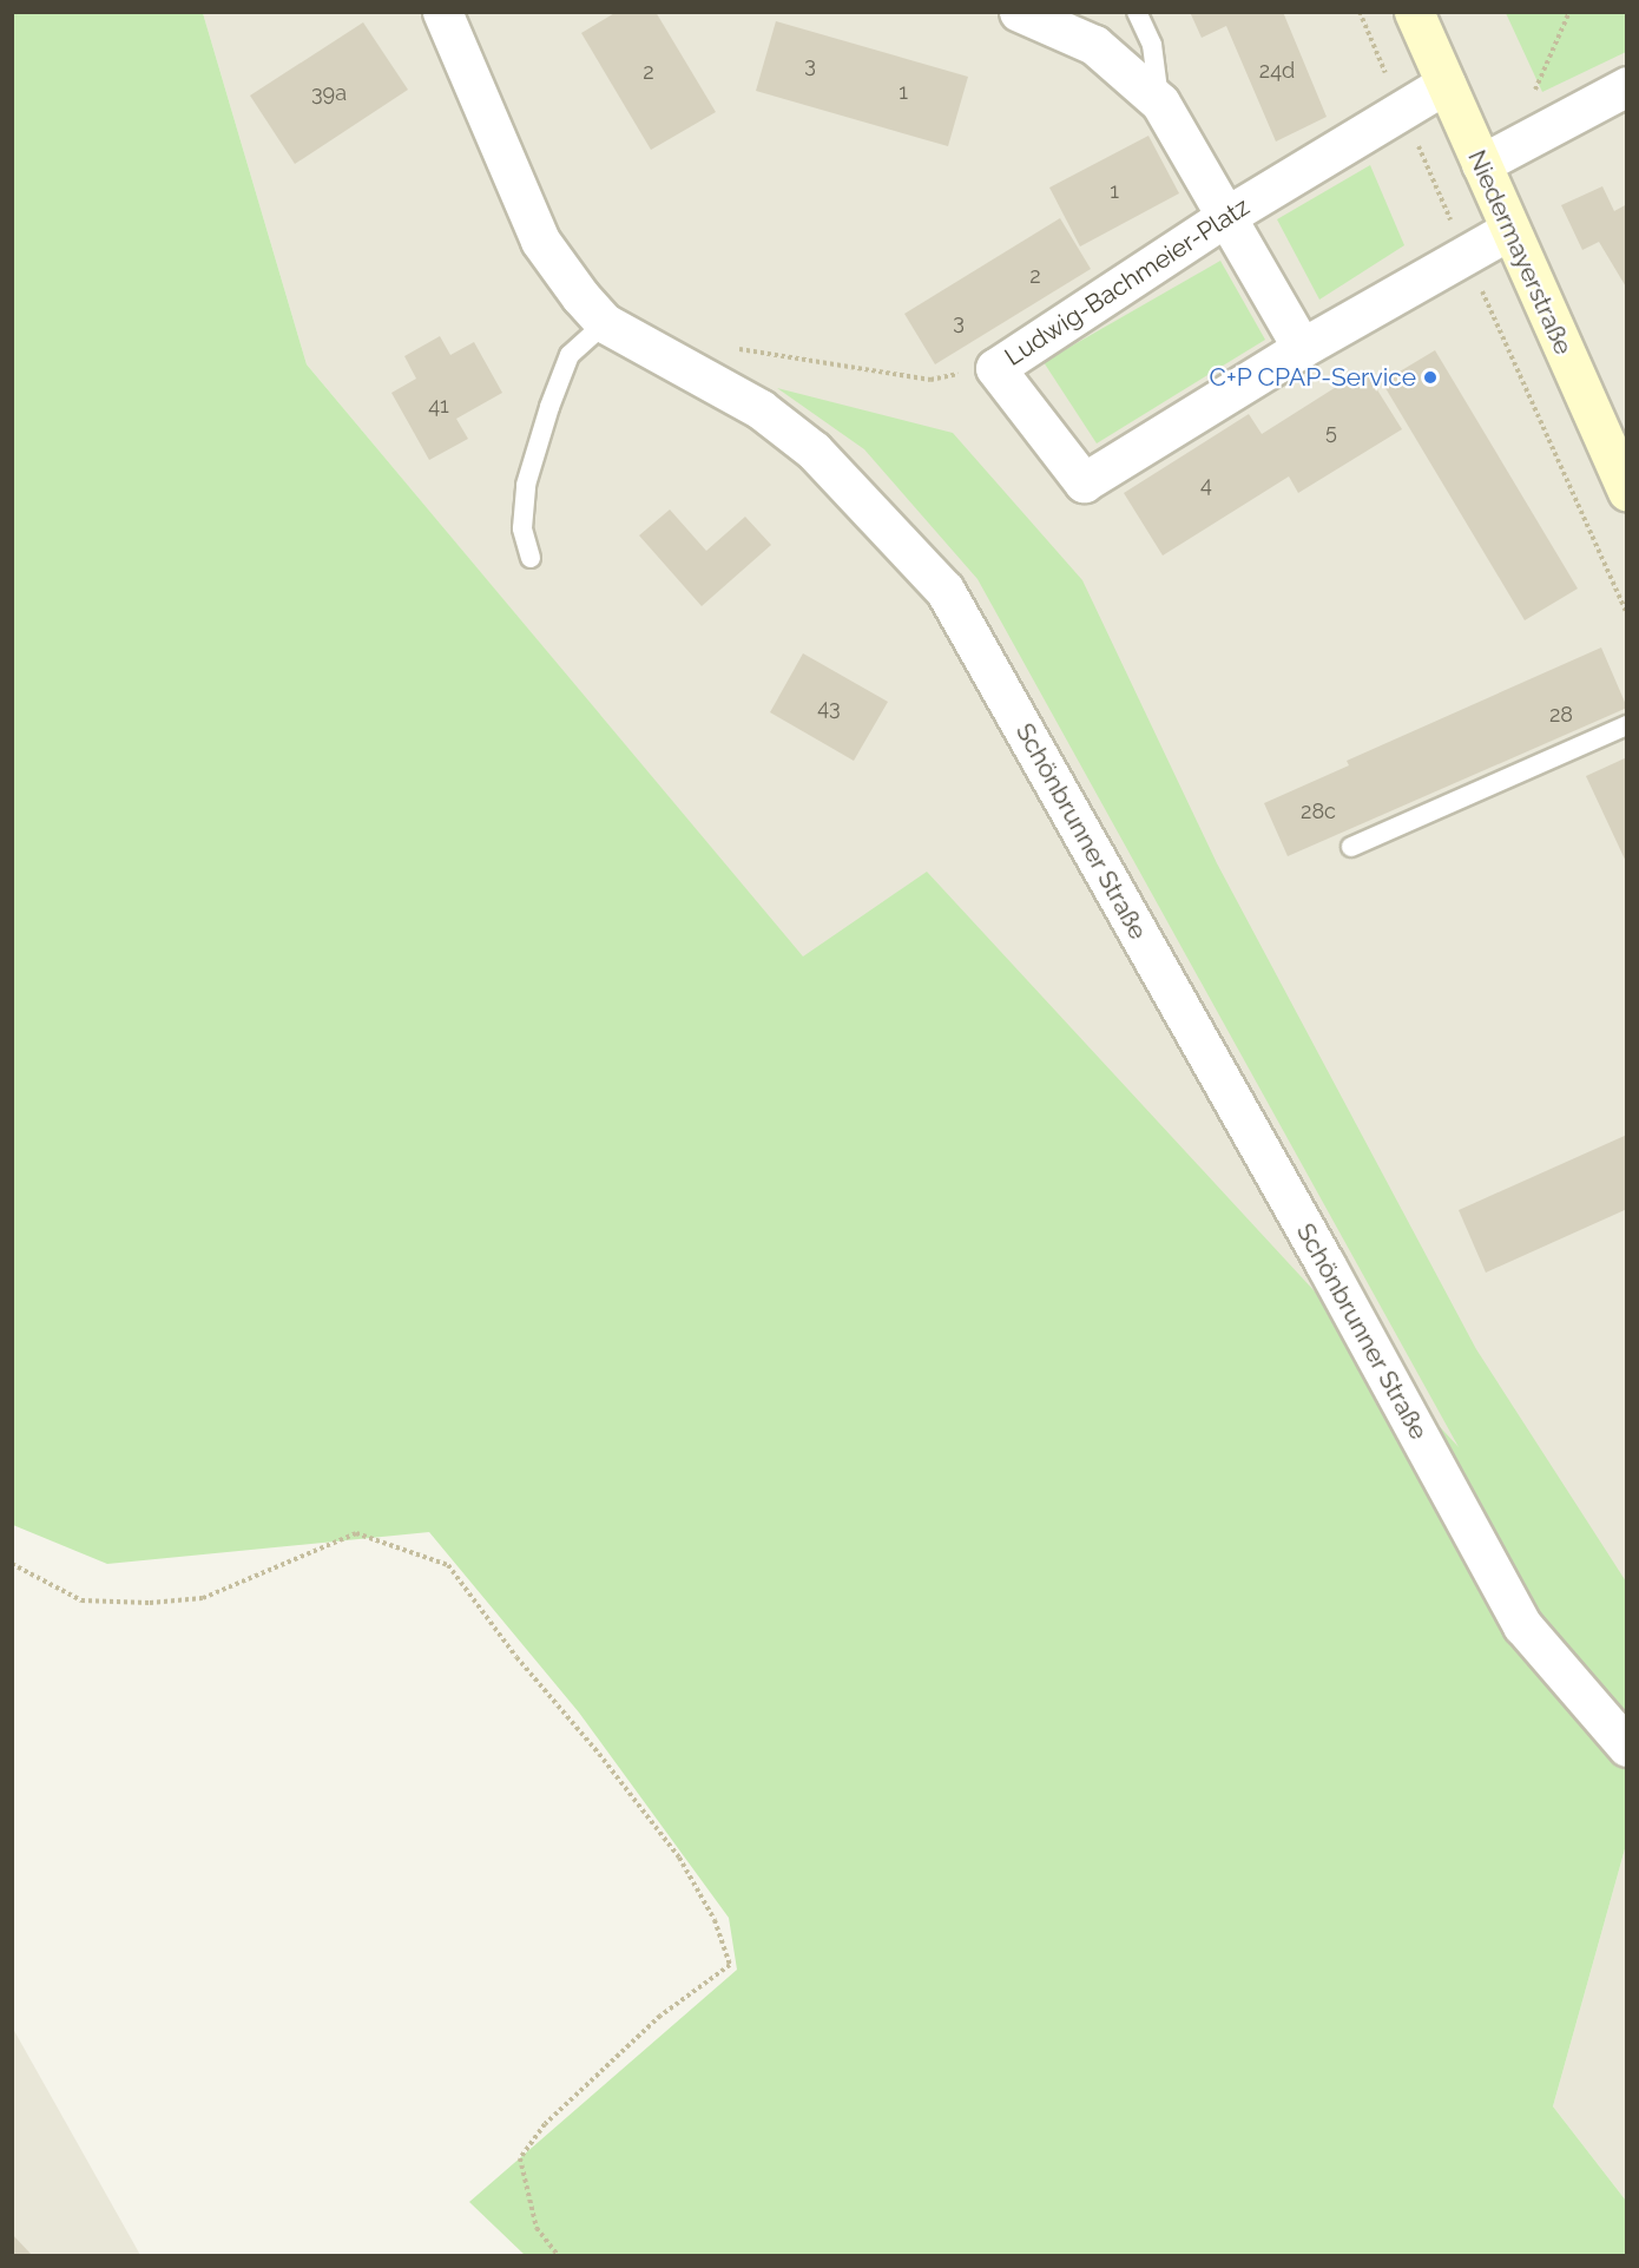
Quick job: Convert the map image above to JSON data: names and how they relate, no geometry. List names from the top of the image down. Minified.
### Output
{"streets":{"main road":["Niedermayerstraße"],"street":["Ludwig-Bachmeier-Platz","Schönbrunner Straße"]},"crossings":[["Niedermayerstraße","Ludwig-Bachmeier-Platz"]],"places":["C+P CPAP-Service"],"house_numbers":["3","24d","2","1","39a","1","2","3","41","5","4","43","28","28c"]}
